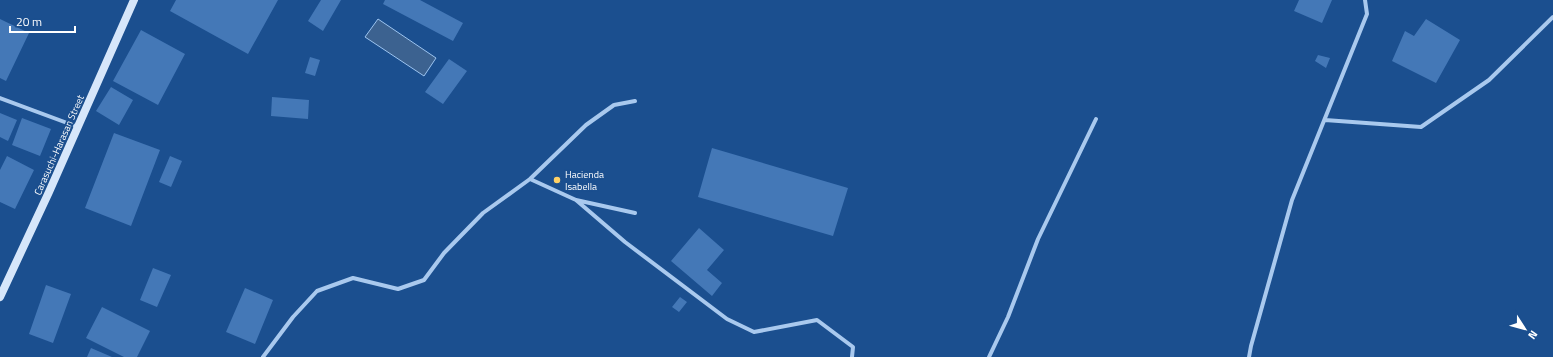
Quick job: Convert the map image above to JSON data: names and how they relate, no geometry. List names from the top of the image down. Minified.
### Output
{"streets":{"street":["Carasuchi-Harasan Street"]},"places":["Hacienda Isabella"],"scale_bar":"20 m","north":"bottom right"}
